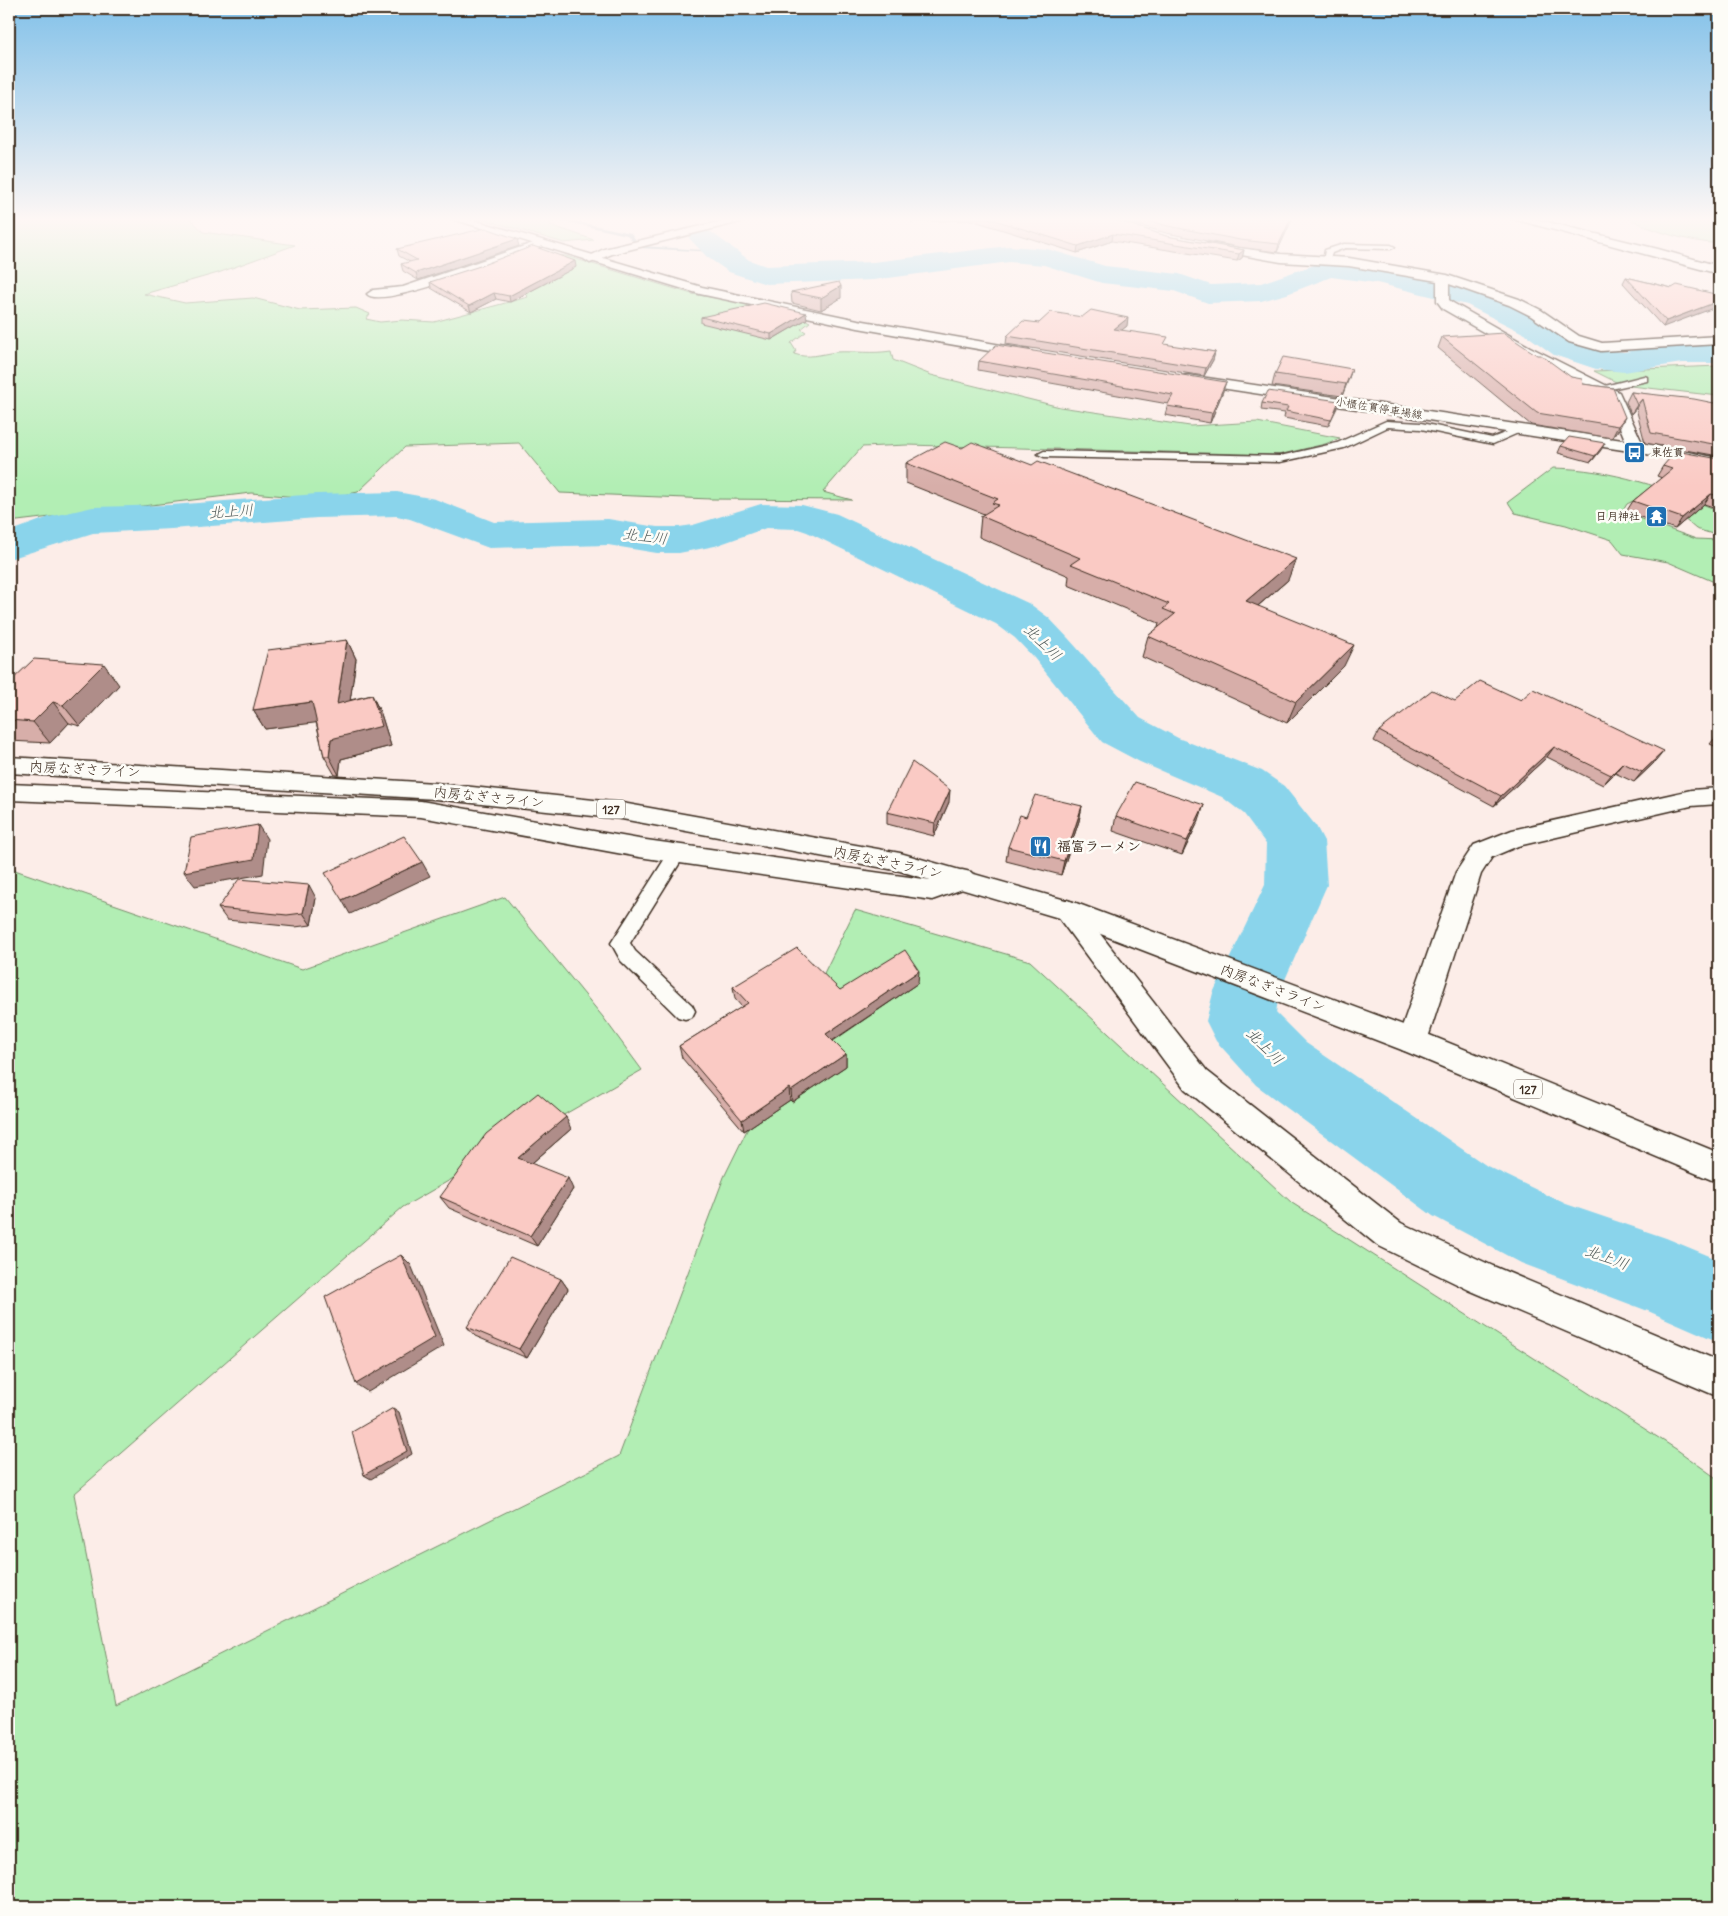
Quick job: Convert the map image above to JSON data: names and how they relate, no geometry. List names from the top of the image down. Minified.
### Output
{"streets":{"main road":["小櫃佐貫停車場線","内房なぎさライン","127"]},"water":["北上川"],"places":{"bus stop":["東佐貫"],"temple":["日月神社"],"restaurant":["福富ラーメン"]}}
